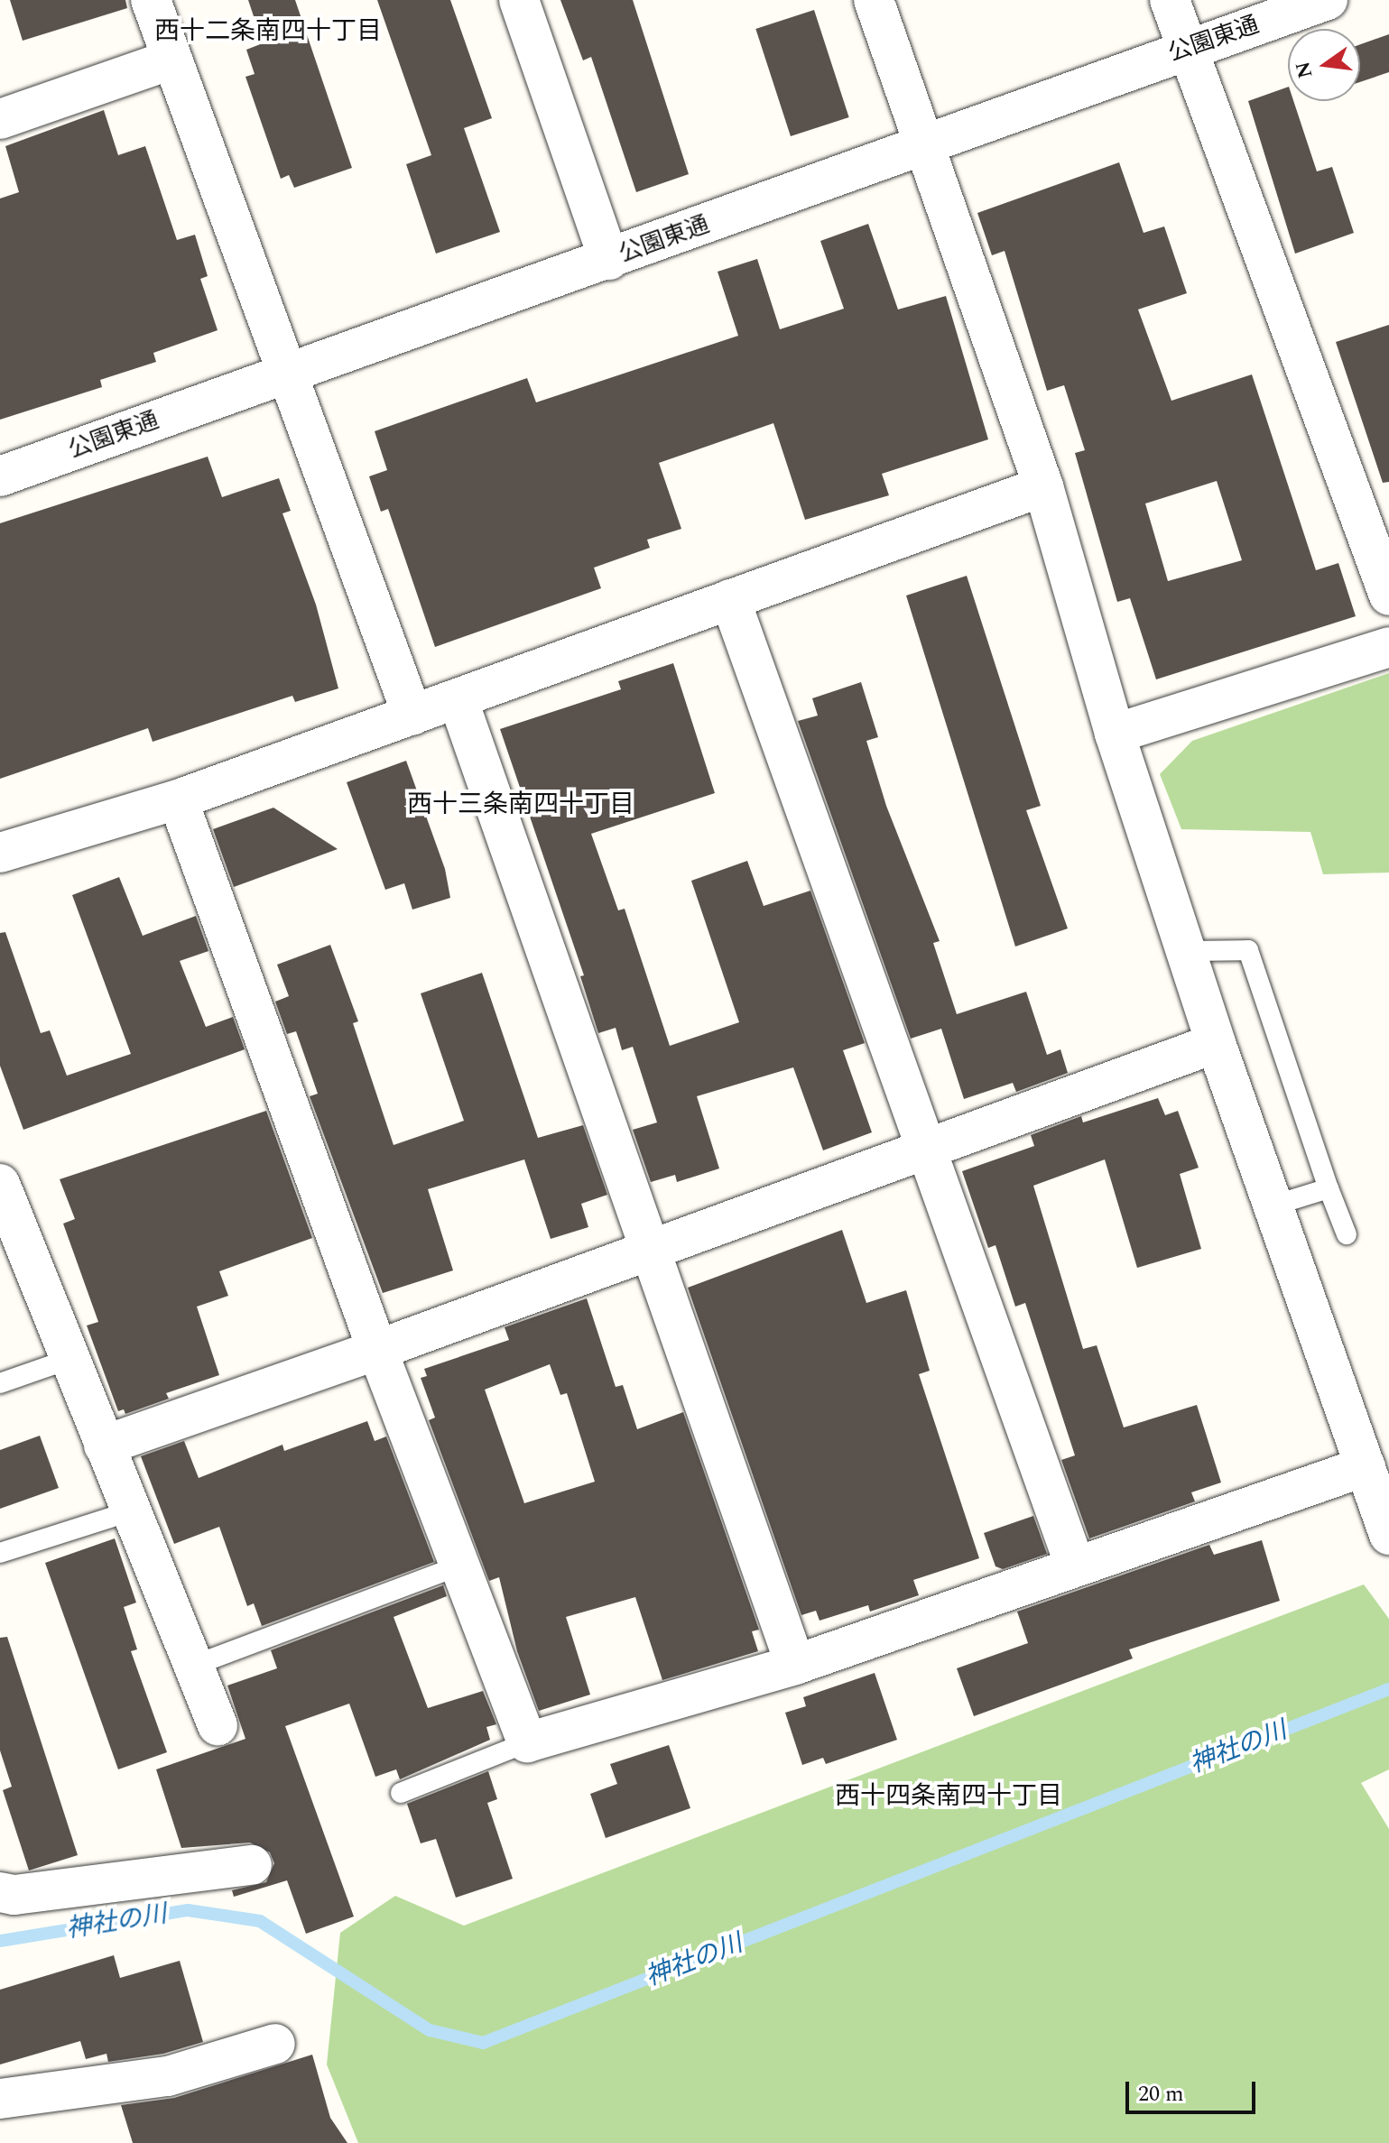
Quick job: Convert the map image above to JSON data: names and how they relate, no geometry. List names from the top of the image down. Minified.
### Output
{"streets":{"street":["公園東通"]},"districts":["西十二条南四十丁目","西十三条南四十丁目","西十四条南四十丁目"],"water":["神社の川"],"scale_bar":"20 m","north":"left"}
